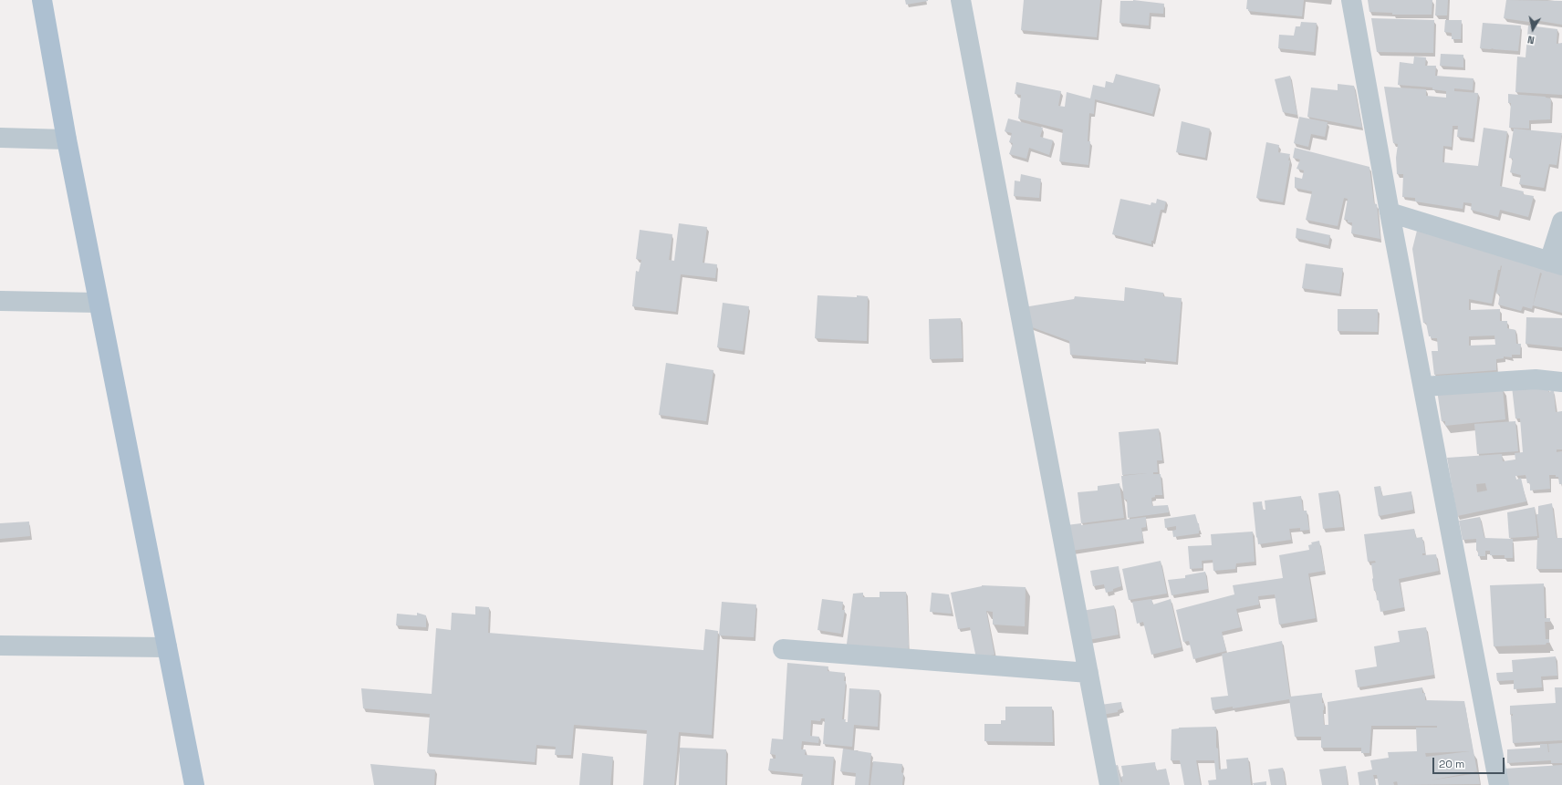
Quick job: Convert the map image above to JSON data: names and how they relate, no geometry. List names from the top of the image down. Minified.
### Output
{"scale_bar":"20 m","north":"bottom"}
